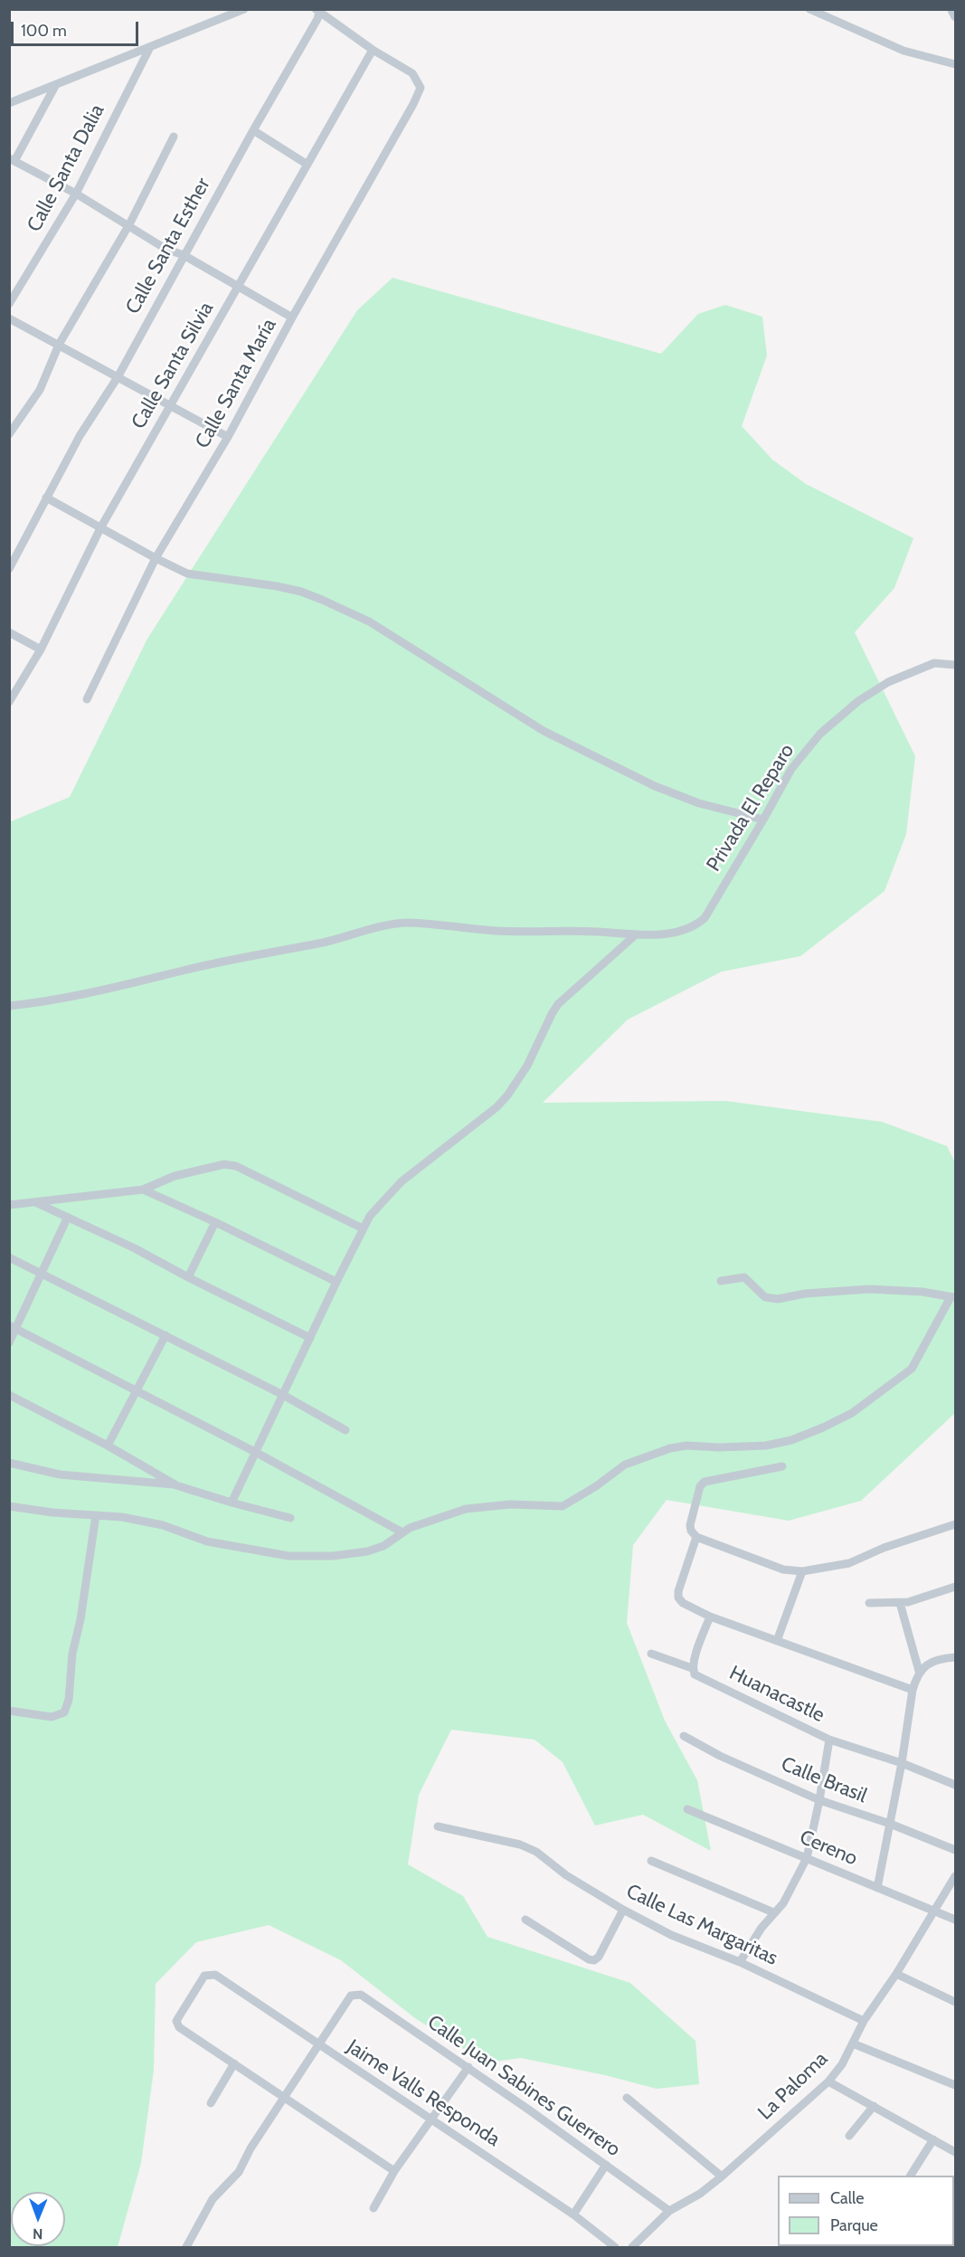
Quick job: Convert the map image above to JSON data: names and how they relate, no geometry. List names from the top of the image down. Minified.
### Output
{"streets":{"street":["Calle Santa Dalia","Calle Santa Esther","Calle Santa Silvia","Calle Santa María","Privada El Reparo","Huanacastle","Calle Brasil","Cereno","Calle Las Margaritas","Calle Juan Sabines Guerrero","La Paloma","Jaime Valls Responda"]},"crossings":[["Calle Santa Silvia","Calle Santa María"],["Cereno","La Paloma"],["Calle Las Margaritas","La Paloma"],["Calle Juan Sabines Guerrero","La Paloma"],["Calle Juan Sabines Guerrero","Jaime Valls Responda"]],"legend":["Calle","Parque"],"scale_bar":"100 m","north":"bottom"}
